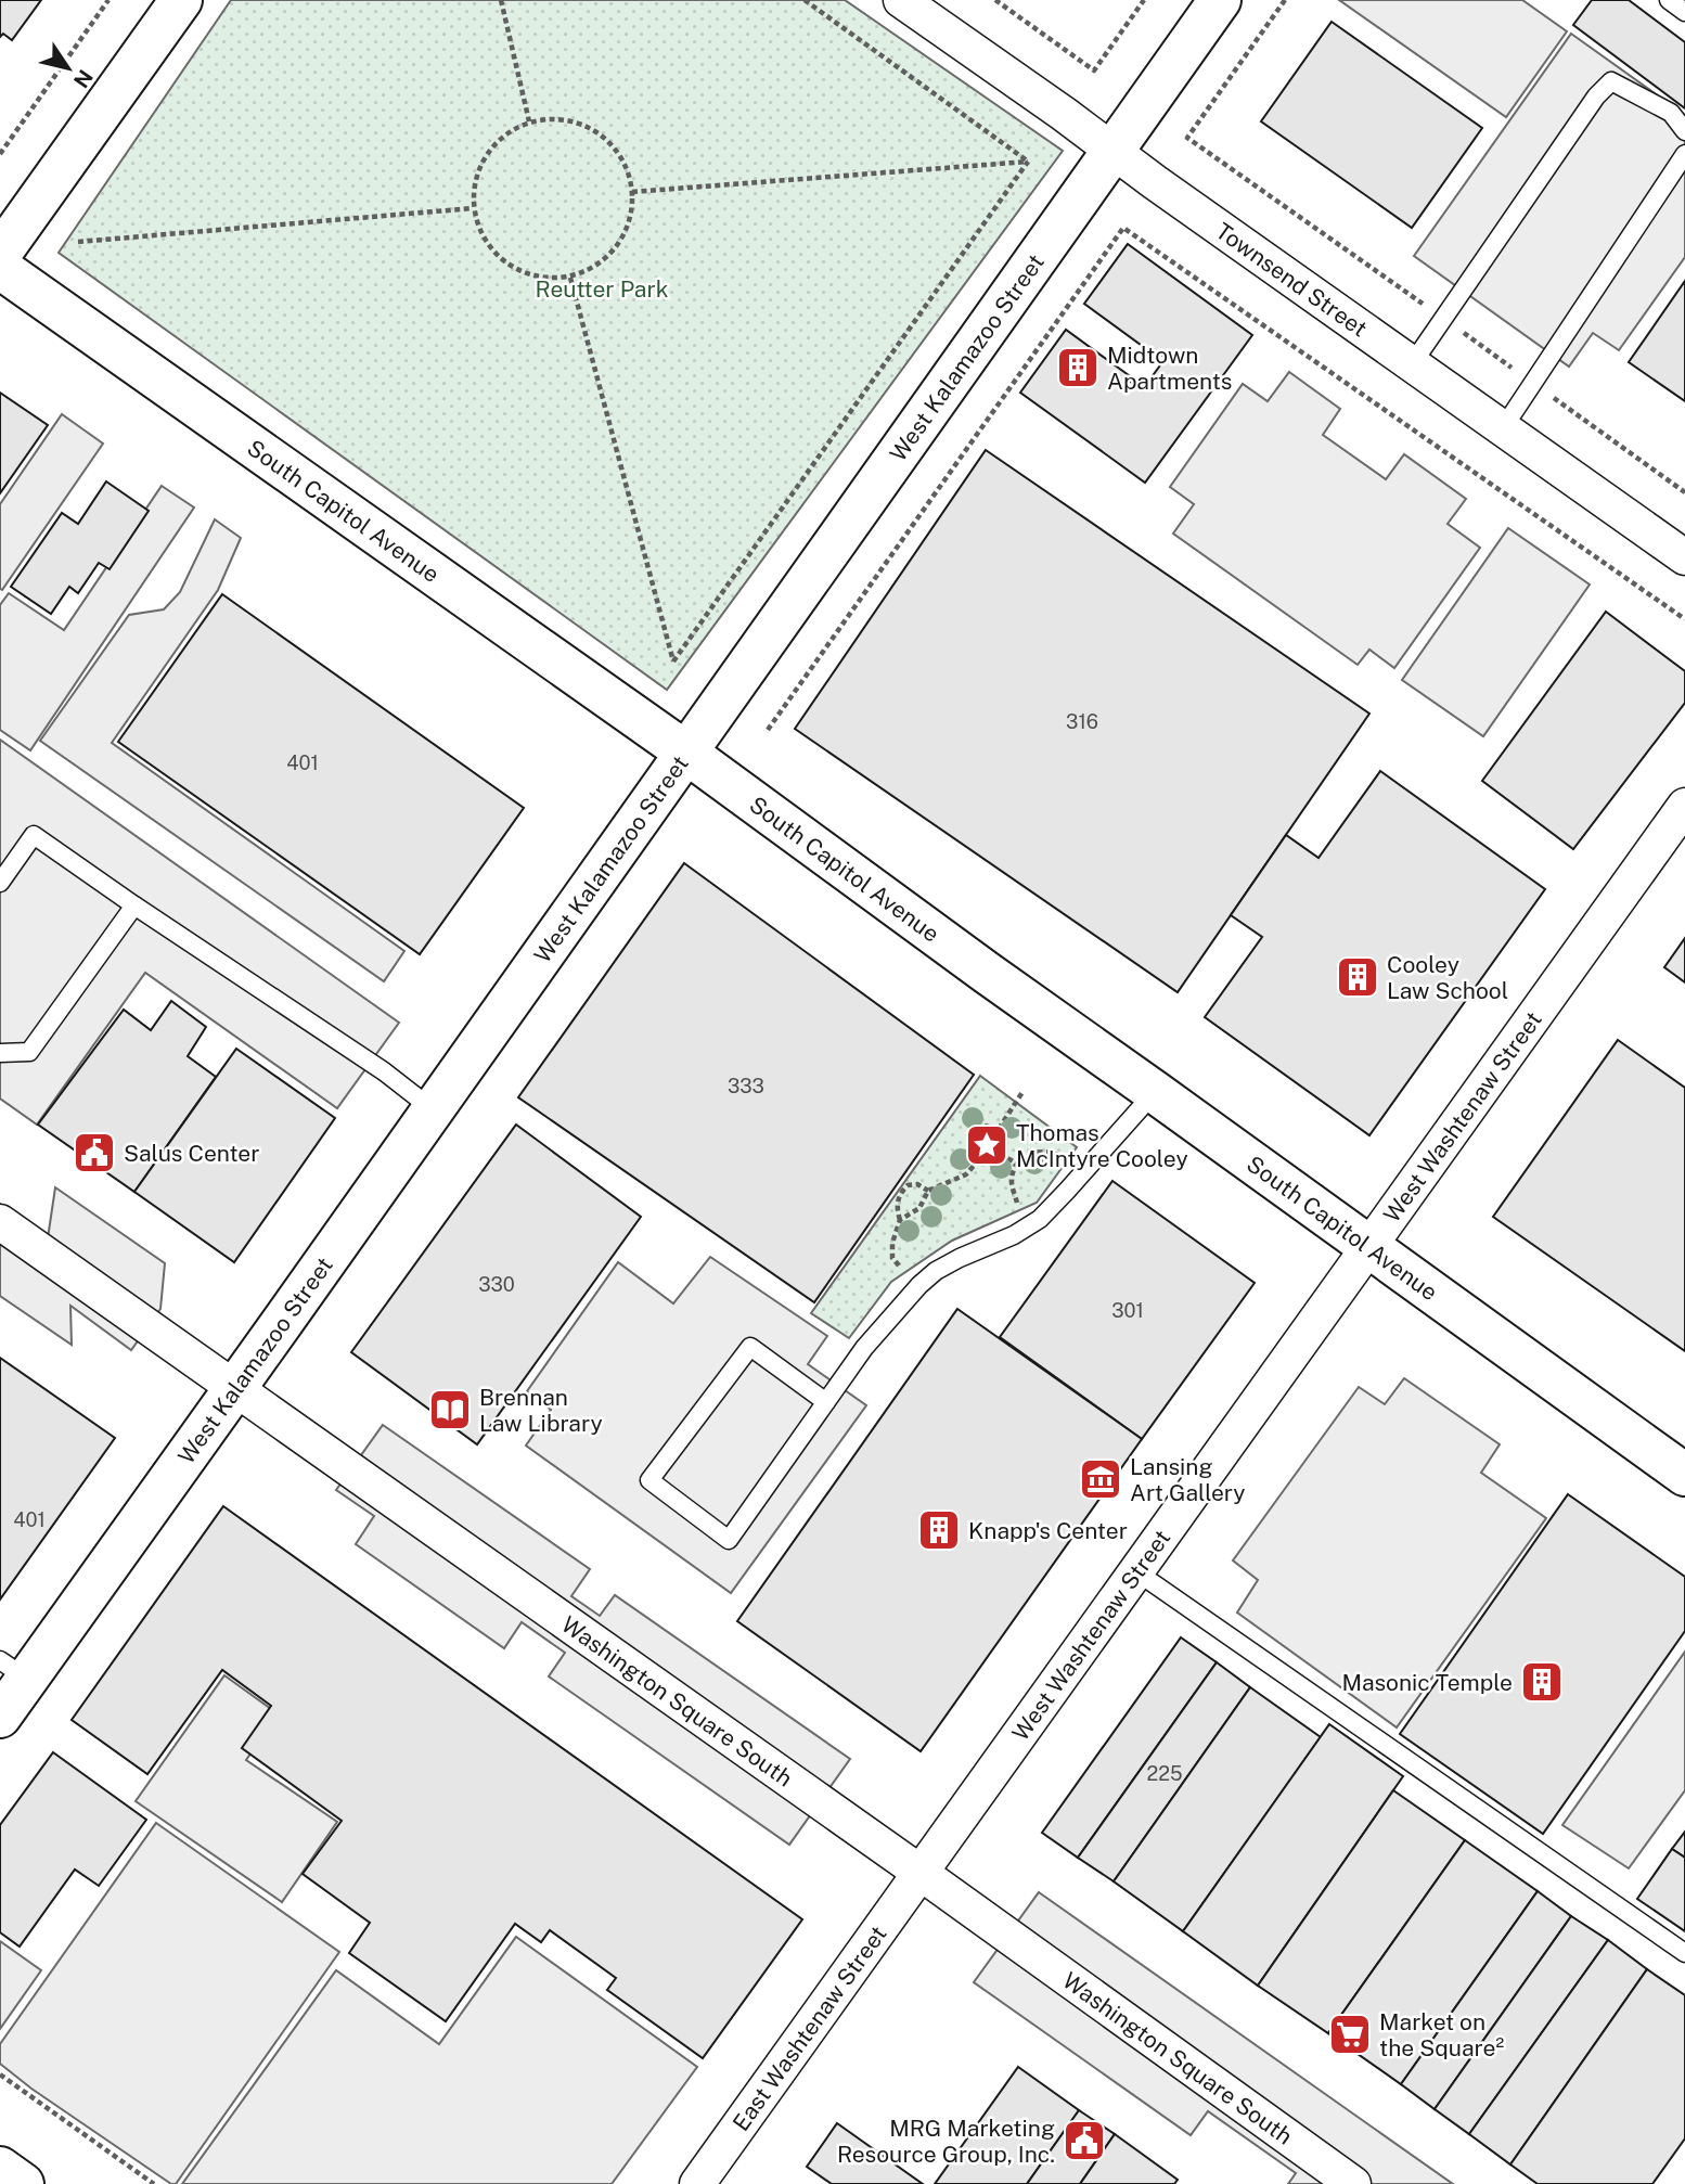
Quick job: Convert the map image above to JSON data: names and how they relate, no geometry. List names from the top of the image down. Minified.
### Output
{"streets":{"street":["Townsend Street","West Kalamazoo Street","South Capitol Avenue","West Washtenaw Street","Washington Square South","East Washtenaw Street"]},"crossings":[["Townsend Street","West Kalamazoo Street"],["West Kalamazoo Street","South Capitol Avenue"],["West Kalamazoo Street","Washington Square South"],["South Capitol Avenue","West Washtenaw Street"],["West Washtenaw Street","Washington Square South"],["West Washtenaw Street","East Washtenaw Street"],["Washington Square South","East Washtenaw Street"]],"parks":["Reutter Park"],"places":{"building":["Midtown Apartments","Cooley Law School","Knapp's Center","Masonic Temple"],"place":["Thomas McIntyre Cooley"],"public building":["Salus Center","MRG Marketing Resource Group, Inc."],"library":["Brennan Law Library"],"museum":["Lansing Art Gallery"],"supermarket":["Market on the Square²"]},"house_numbers":["316","401","333","330","301","401","225"],"north":"bottom right"}
